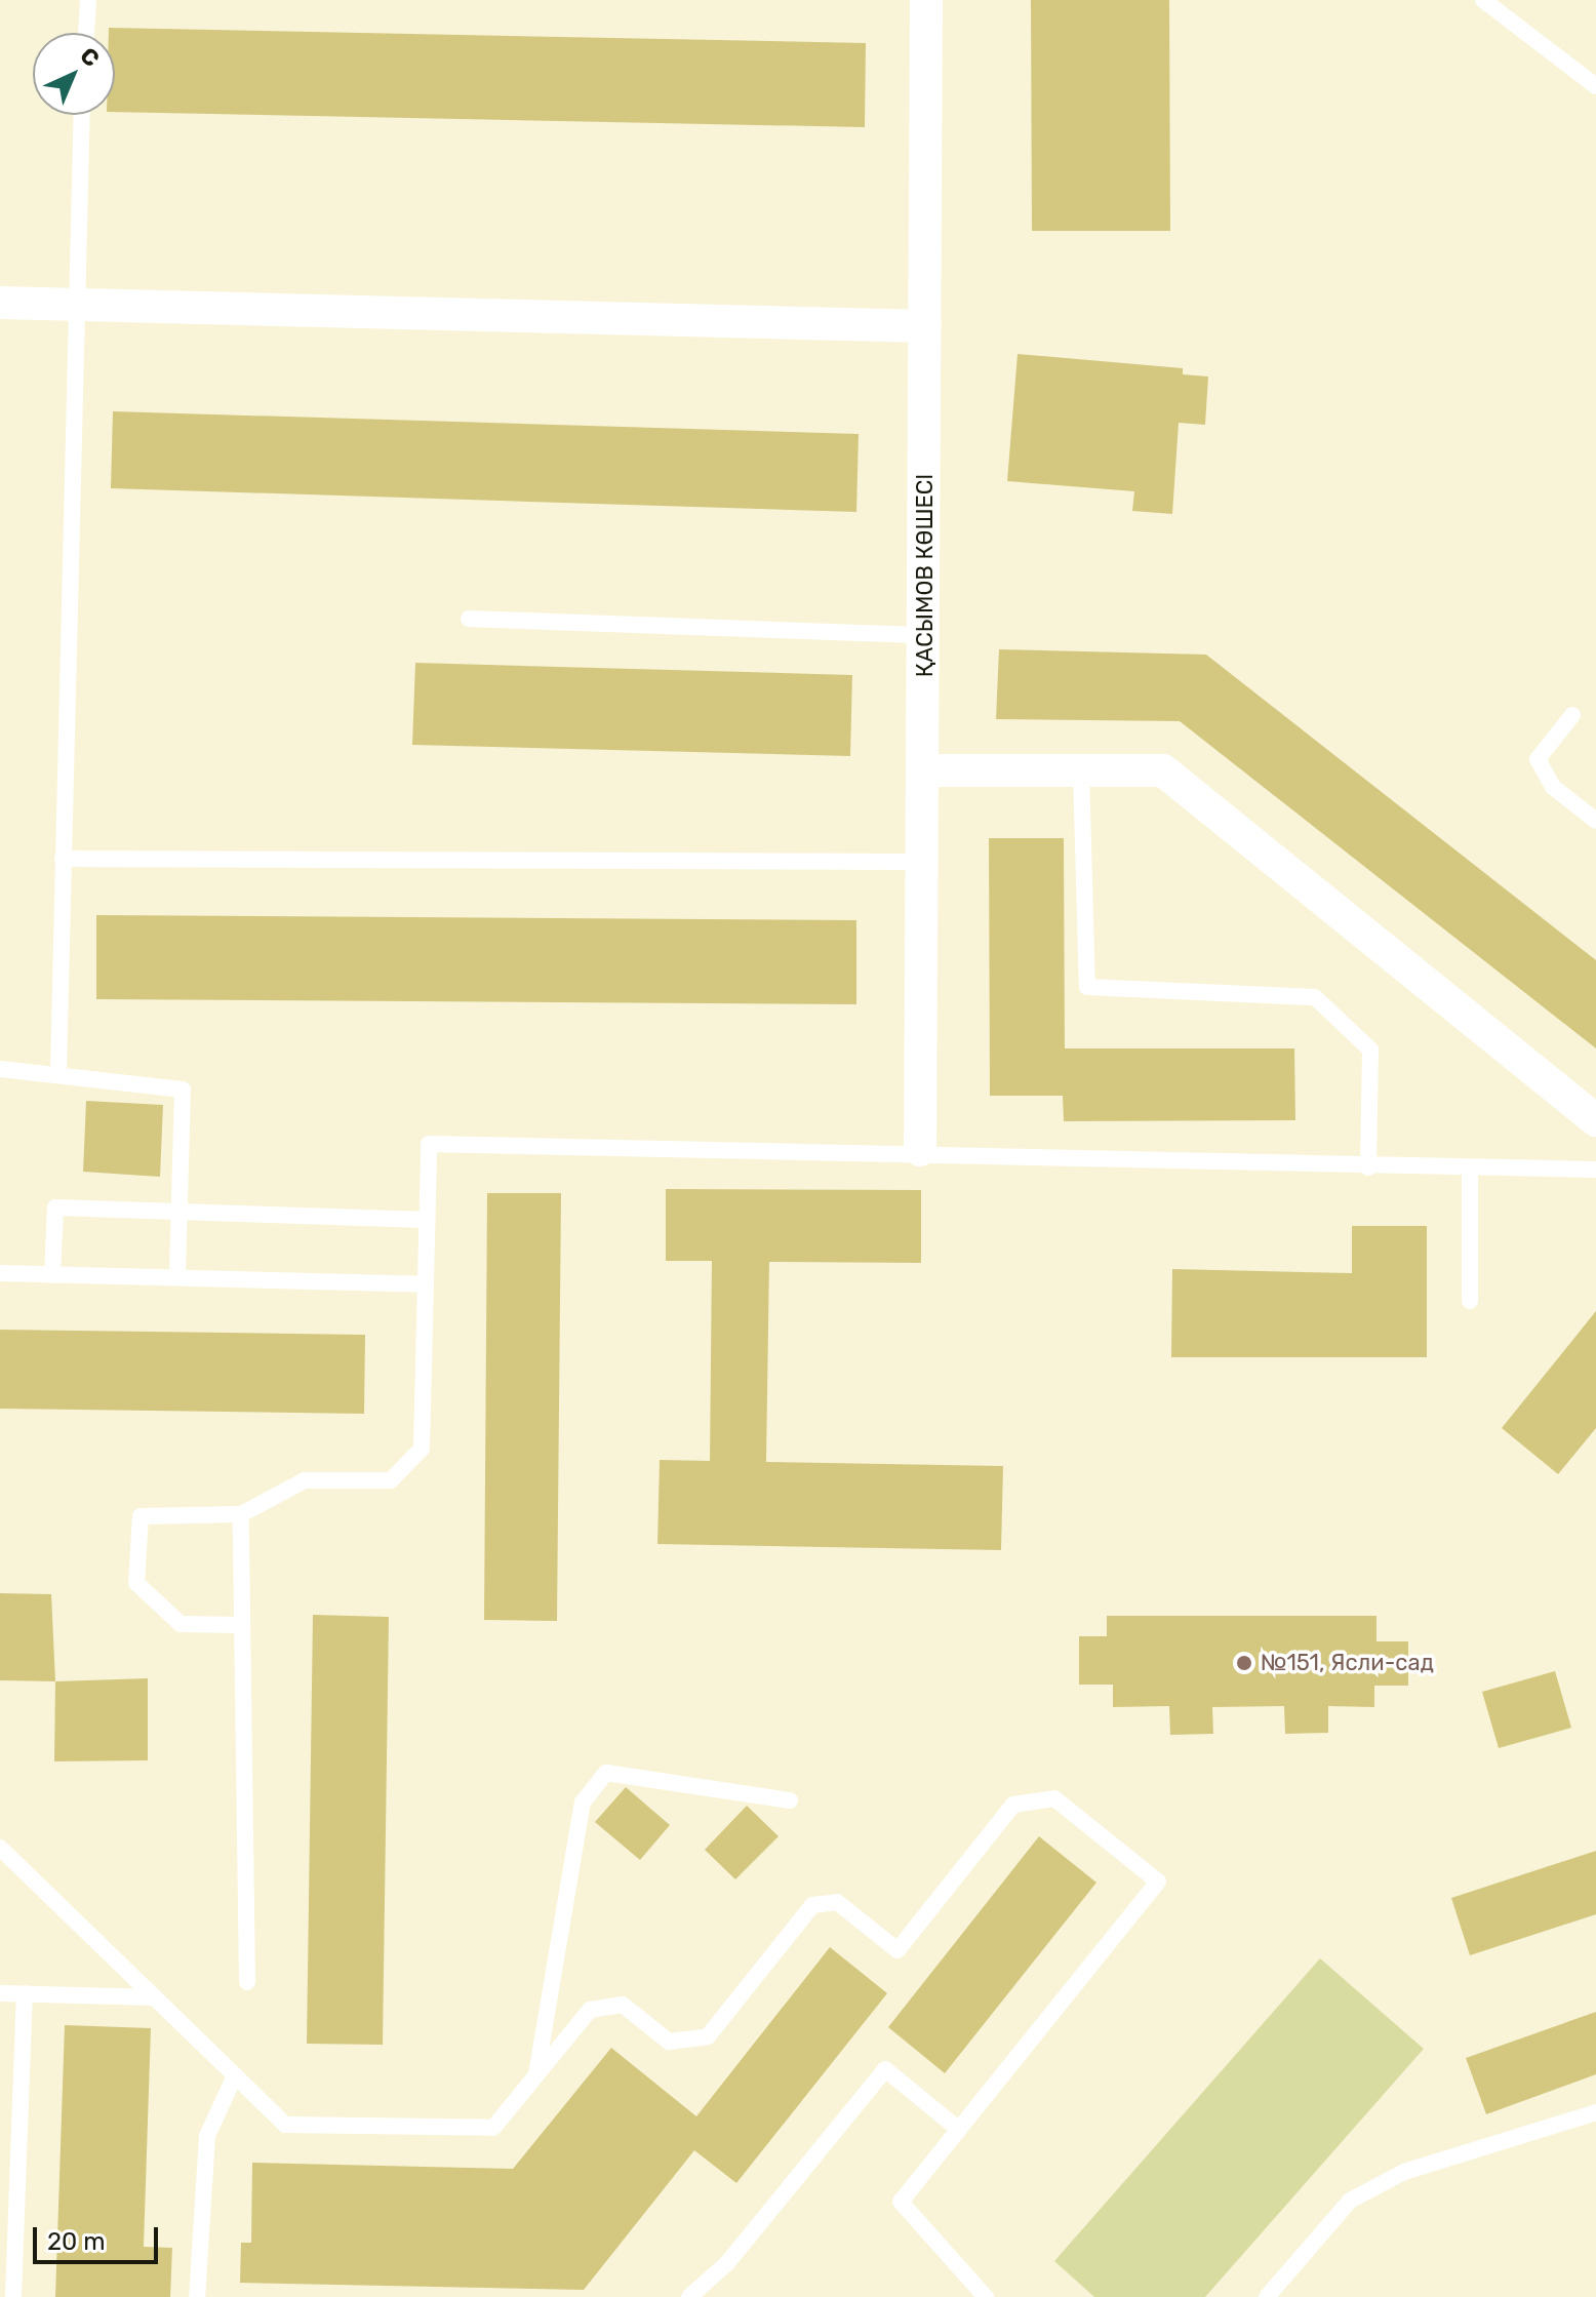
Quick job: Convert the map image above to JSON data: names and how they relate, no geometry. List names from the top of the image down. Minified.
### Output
{"streets":{"street":["ҚАСЫМОВ КӨШЕСІ"]},"places":["№151, Ясли-сад"],"scale_bar":"20 m","north":"top right"}
